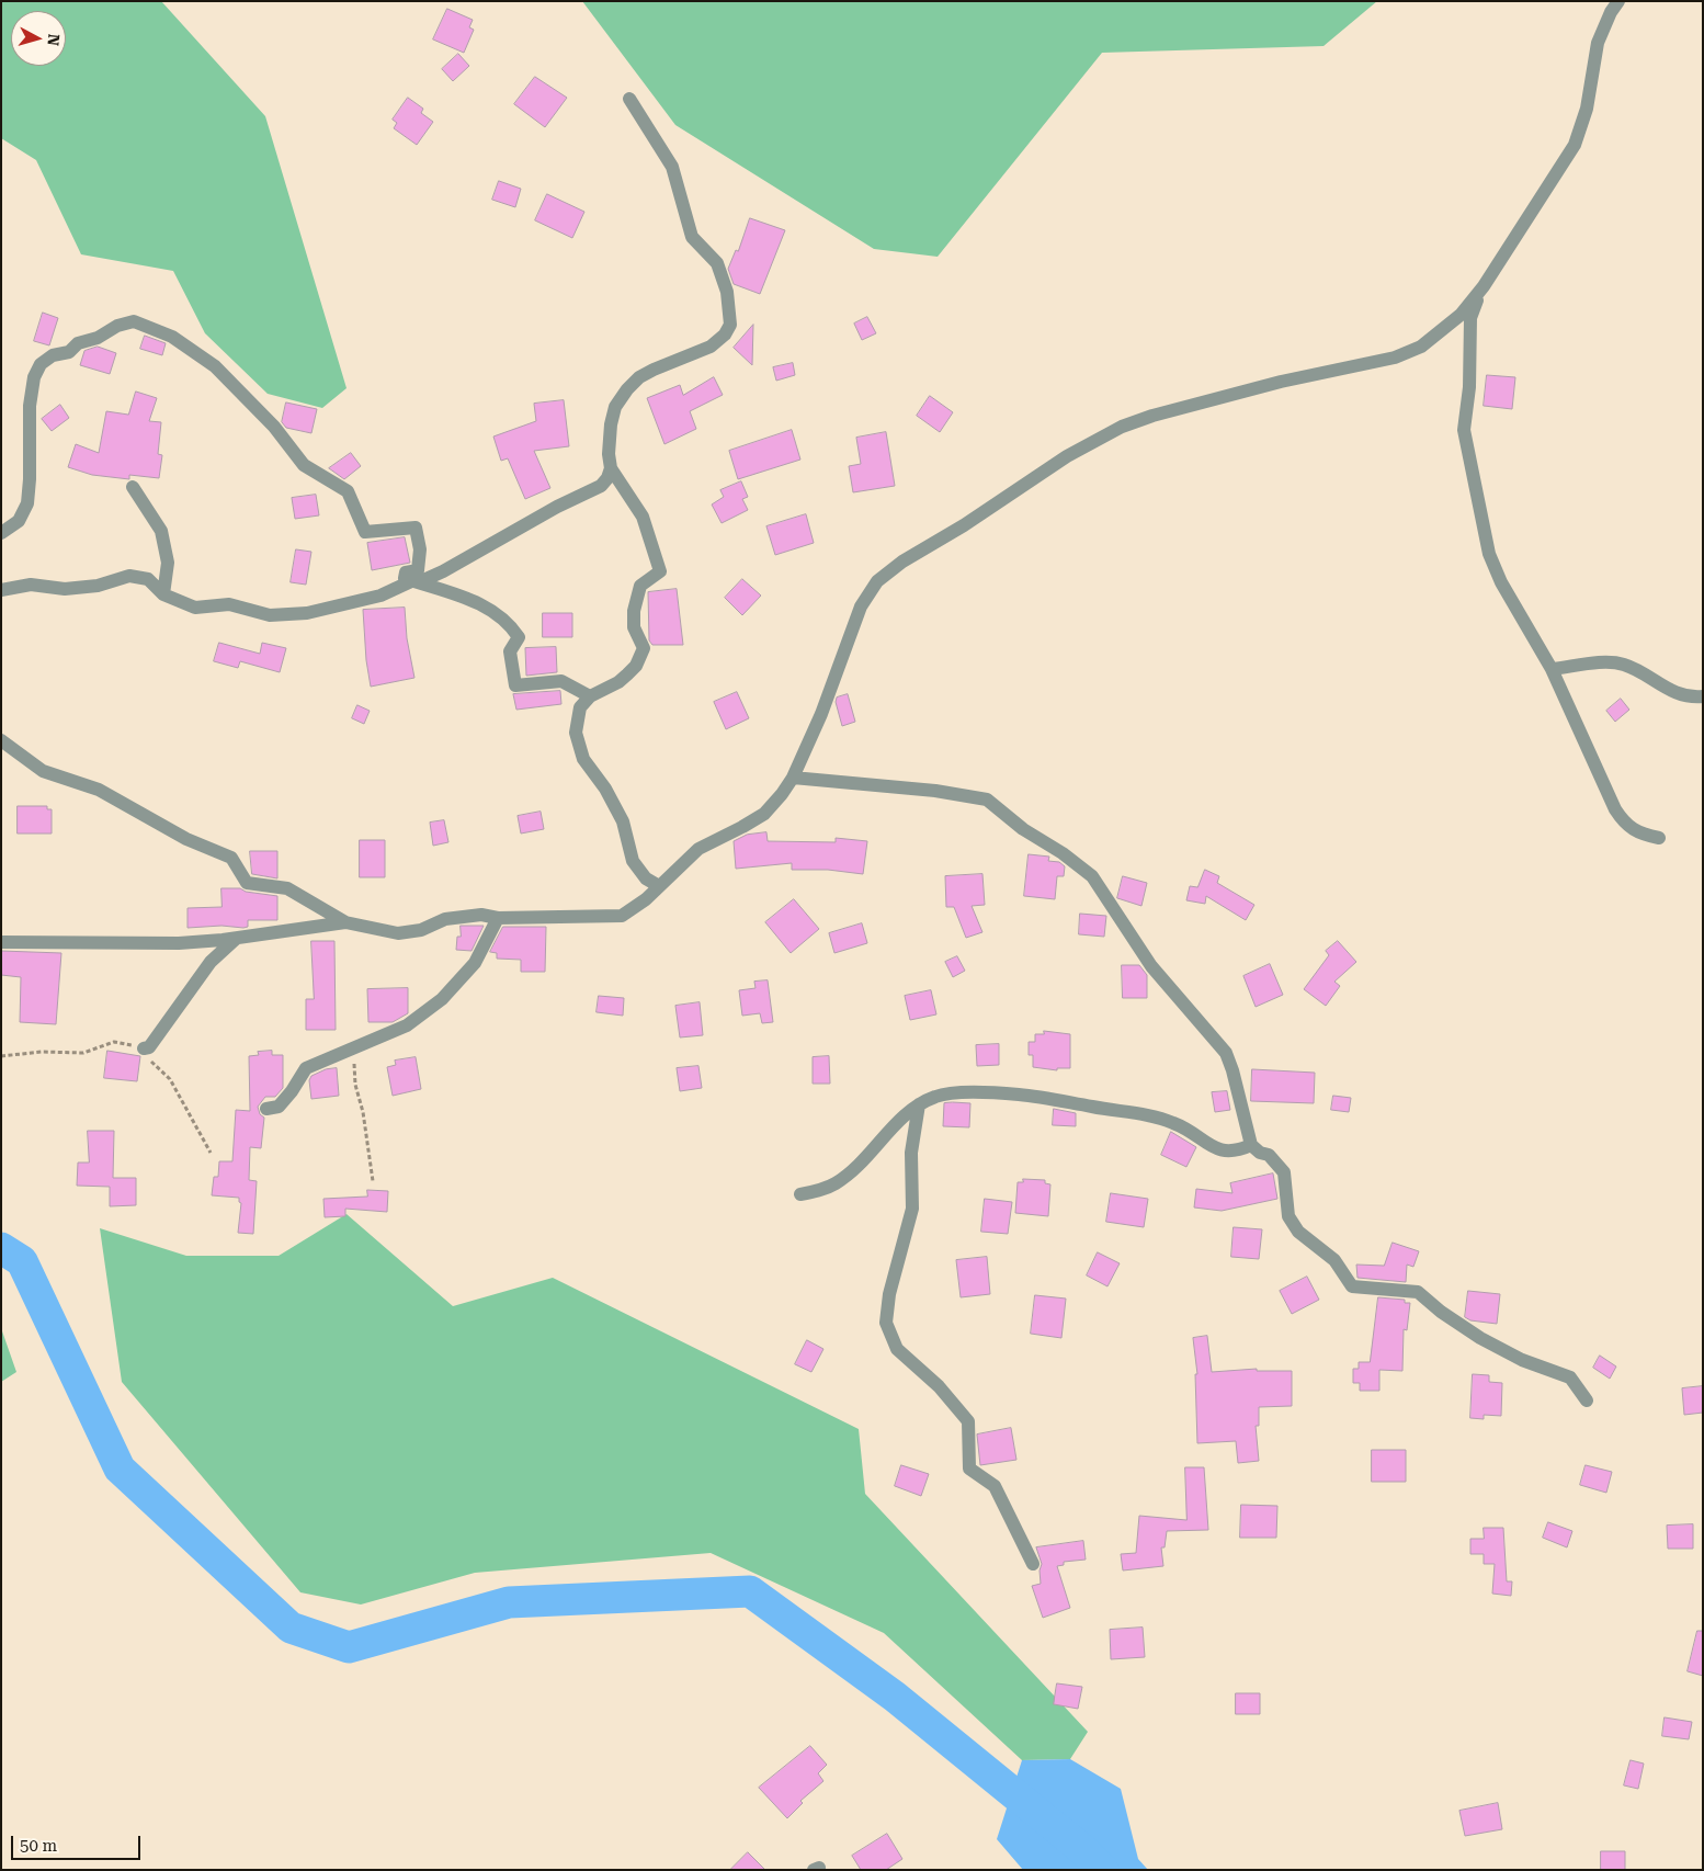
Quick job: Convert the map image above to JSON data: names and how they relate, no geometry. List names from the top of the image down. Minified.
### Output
{"scale_bar":"50 m","north":"right"}
